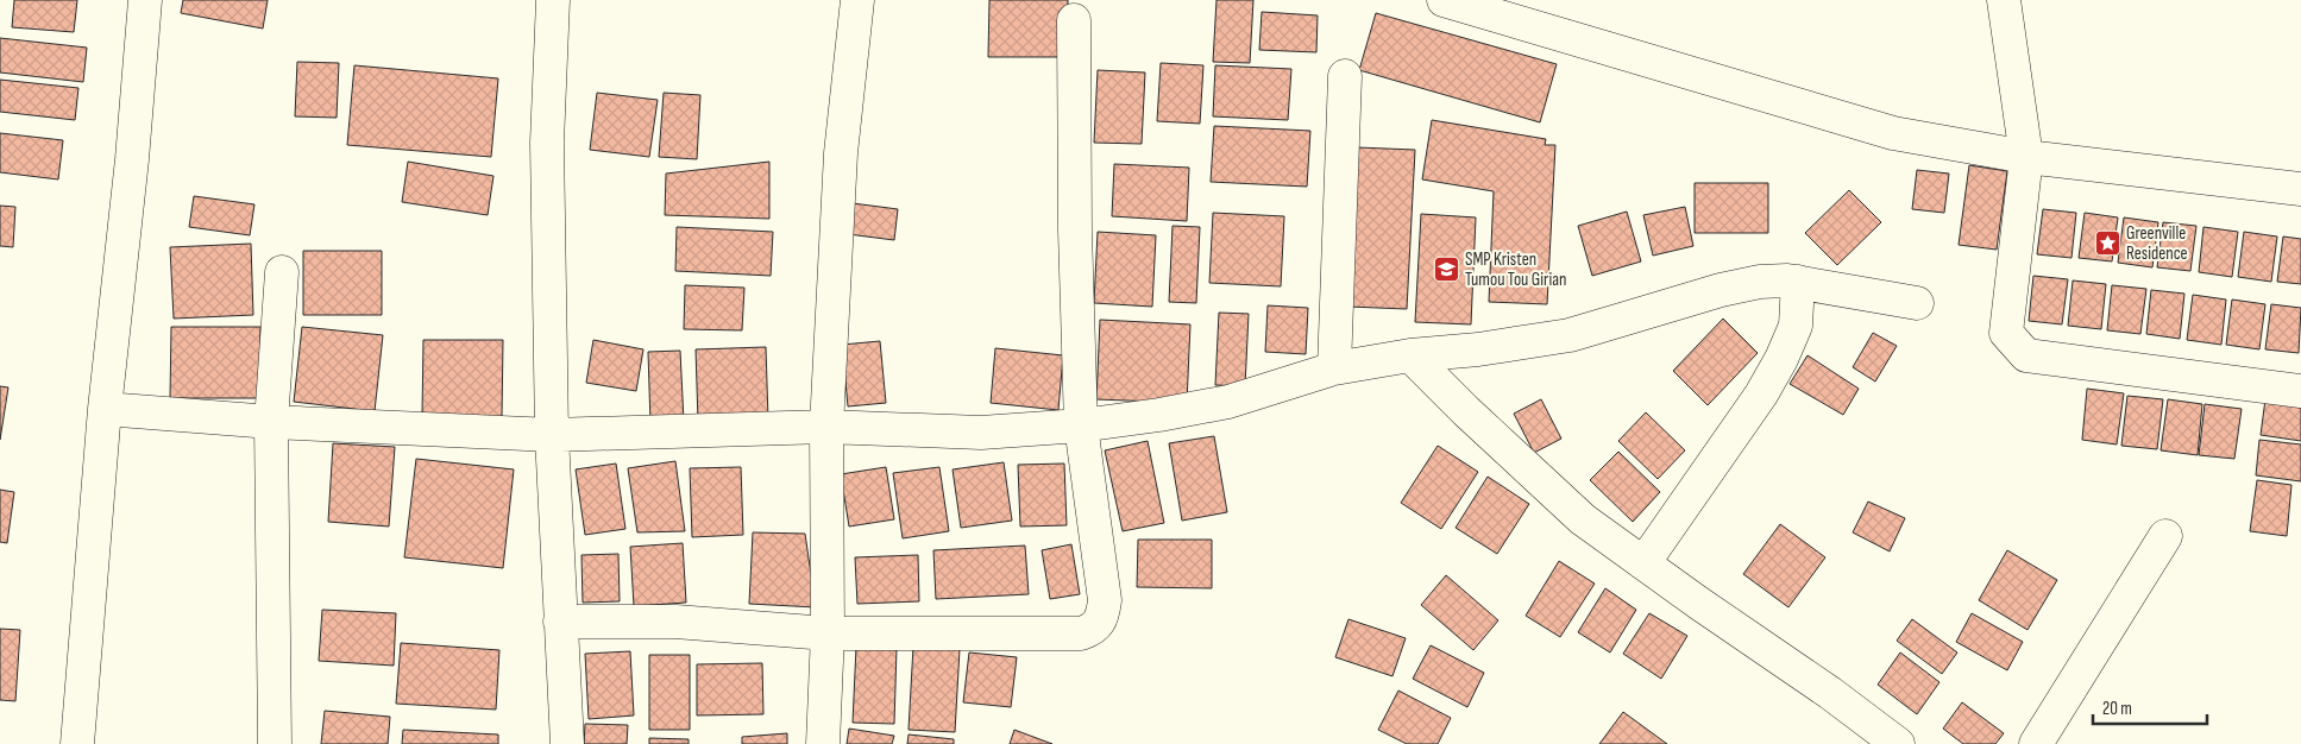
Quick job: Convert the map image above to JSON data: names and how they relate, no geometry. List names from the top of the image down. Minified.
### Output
{"places":{"place":["Greenville Residence"],"school or university":["SMP Kristen Tumou Tou Girian"]},"scale_bar":"20 m"}
